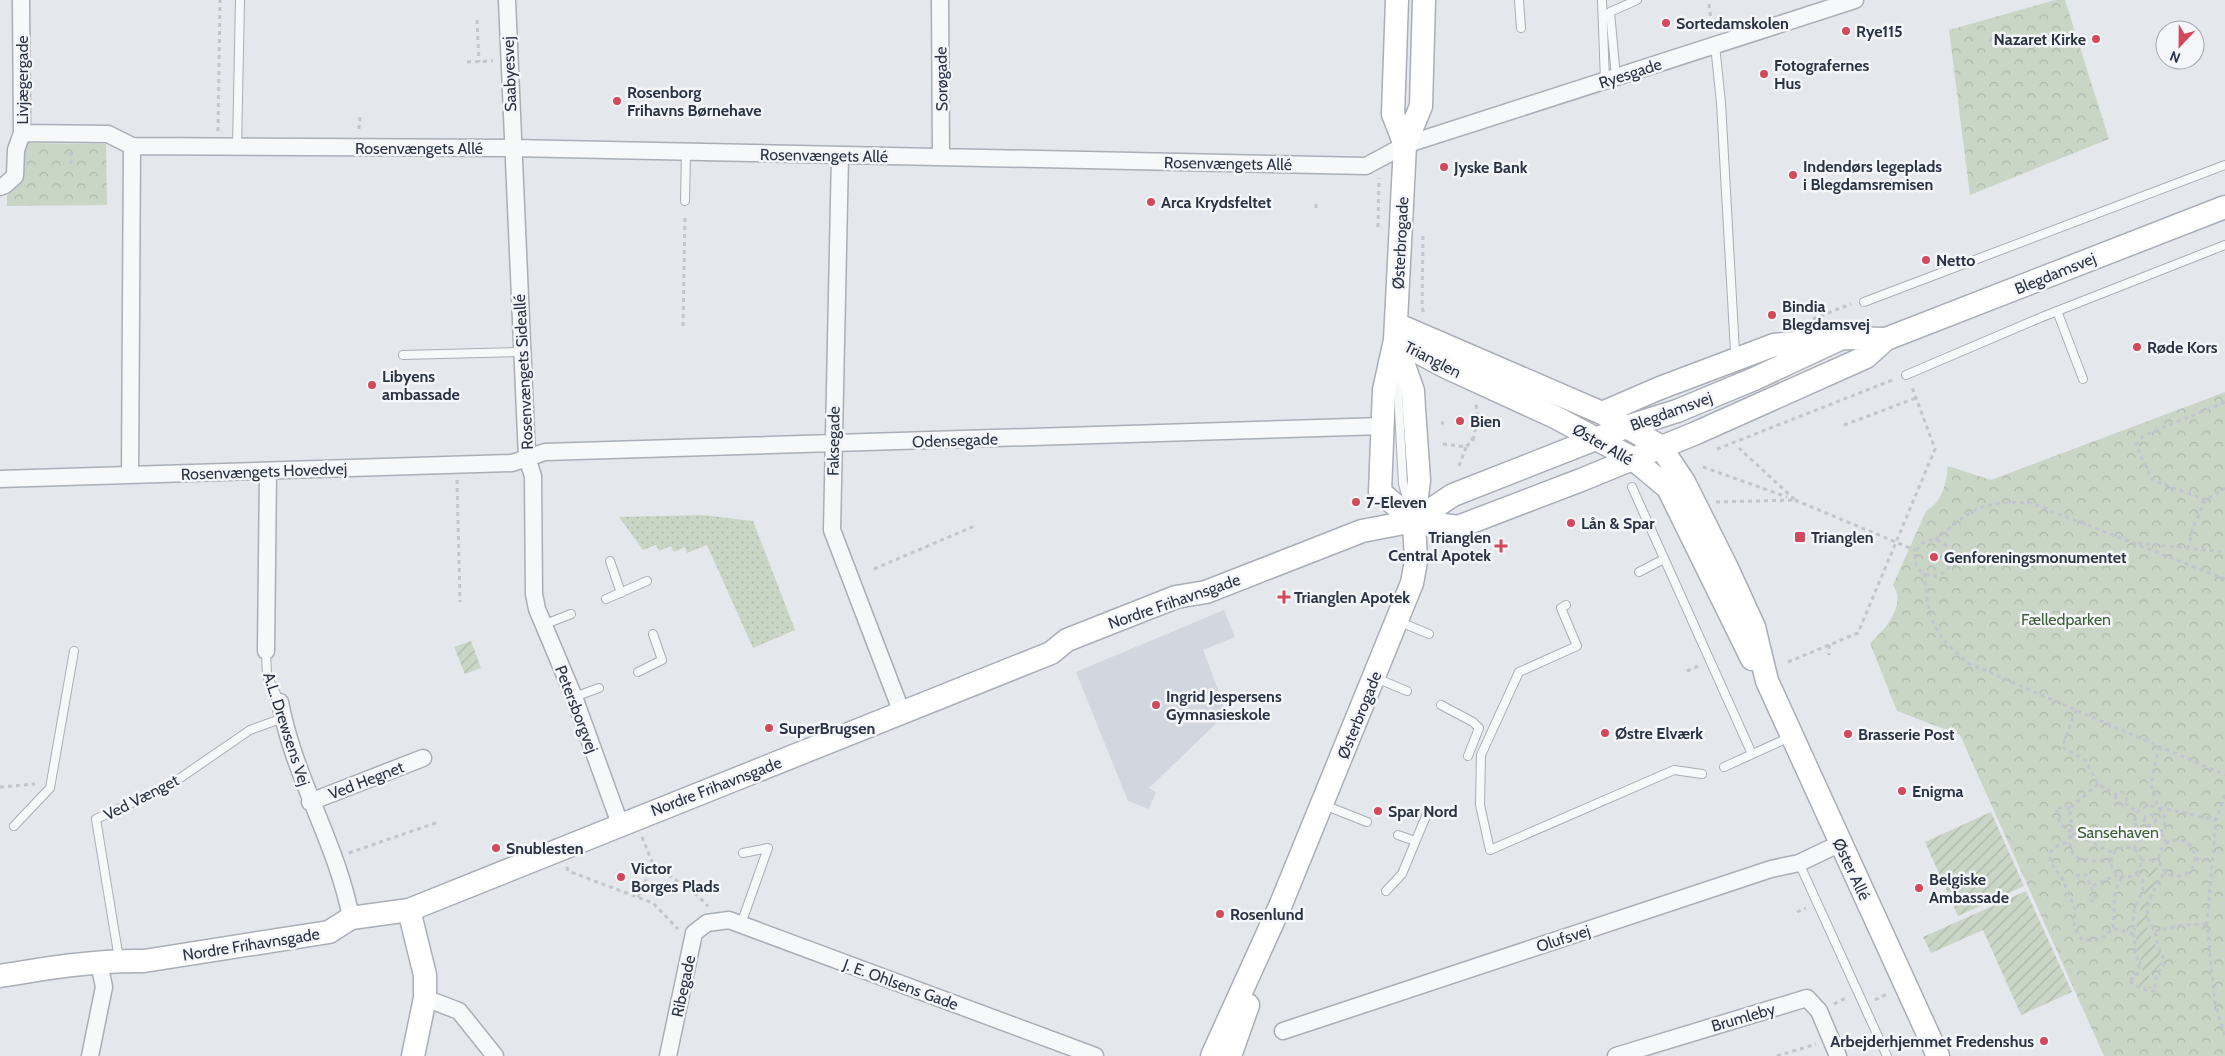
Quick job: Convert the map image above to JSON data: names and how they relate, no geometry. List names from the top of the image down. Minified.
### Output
{"streets":{"street":["Ryesgade","Saabyesvej","Sorøgade","Livjægergade","Rosenvængets Allé","Østerbrogade","Blegdamsvej","Trianglen","Rosenvængets Sideallé","Odensegade","Faksegade","Øster Allé","Rosenvængets Hovedvej","Nordre Frihavnsgade","Petersborgvej","A.L. Drewsens Vej","Ved Hegnet","Olufsvej","J. E. Ohlsens Gade","Ribegade","Brumleby"],"lane":["Ved Vænget"]},"crossings":[["Ryesgade","Rosenvængets Allé"],["Ryesgade","Østerbrogade"],["Saabyesvej","Rosenvængets Allé"],["Saabyesvej","Rosenvængets Sideallé"],["Sorøgade","Rosenvængets Allé"],["Livjægergade","Rosenvængets Allé"],["Rosenvængets Allé","Østerbrogade"],["Rosenvængets Allé","Rosenvængets Sideallé"],["Rosenvængets Allé","Faksegade"],["Østerbrogade","Trianglen"],["Østerbrogade","Odensegade"],["Østerbrogade","Nordre Frihavnsgade"],["Blegdamsvej","Øster Allé"],["Trianglen","Øster Allé"],["Rosenvængets Sideallé","Odensegade"],["Rosenvængets Sideallé","Rosenvængets Hovedvej"],["Rosenvængets Sideallé","Petersborgvej"],["Odensegade","Faksegade"],["Odensegade","Rosenvængets Hovedvej"],["Faksegade","Nordre Frihavnsgade"],["Øster Allé","Olufsvej"],["Rosenvængets Hovedvej","A.L. Drewsens Vej"],["Nordre Frihavnsgade","Petersborgvej"],["Nordre Frihavnsgade","A.L. Drewsens Vej"],["Nordre Frihavnsgade","Ved Vænget"],["A.L. Drewsens Vej","Ved Hegnet"],["A.L. Drewsens Vej","Ved Vænget"],["J. E. Ohlsens Gade","Ribegade"]],"parks":["Fælledparken","Sansehaven"],"places":{"other":["Sortedamskolen","Rye115","Nazaret Kirke","Fotografernes Hus","Rosenborg Frihavns Børnehave","Jyske Bank","Indendørs legeplads i Blegdamsremisen","Arca Krydsfeltet","Netto","Bindia Blegdamsvej","Røde Kors","Libyens ambassade","Bien","7-Eleven","Lån & Spar","Genforeningsmonumentet","Ingrid Jespersens Gymnasieskole","SuperBrugsen","Østre Elværk","Brasserie Post","Enigma","Spar Nord","Snublesten","Victor Borges Plads","Belgiske Ambassade","Rosenlund","Arbejderhjemmet Fredenshus"],"transit":["Trianglen"],"health":["Trianglen Central Apotek","Trianglen Apotek"]},"north":"bottom"}
